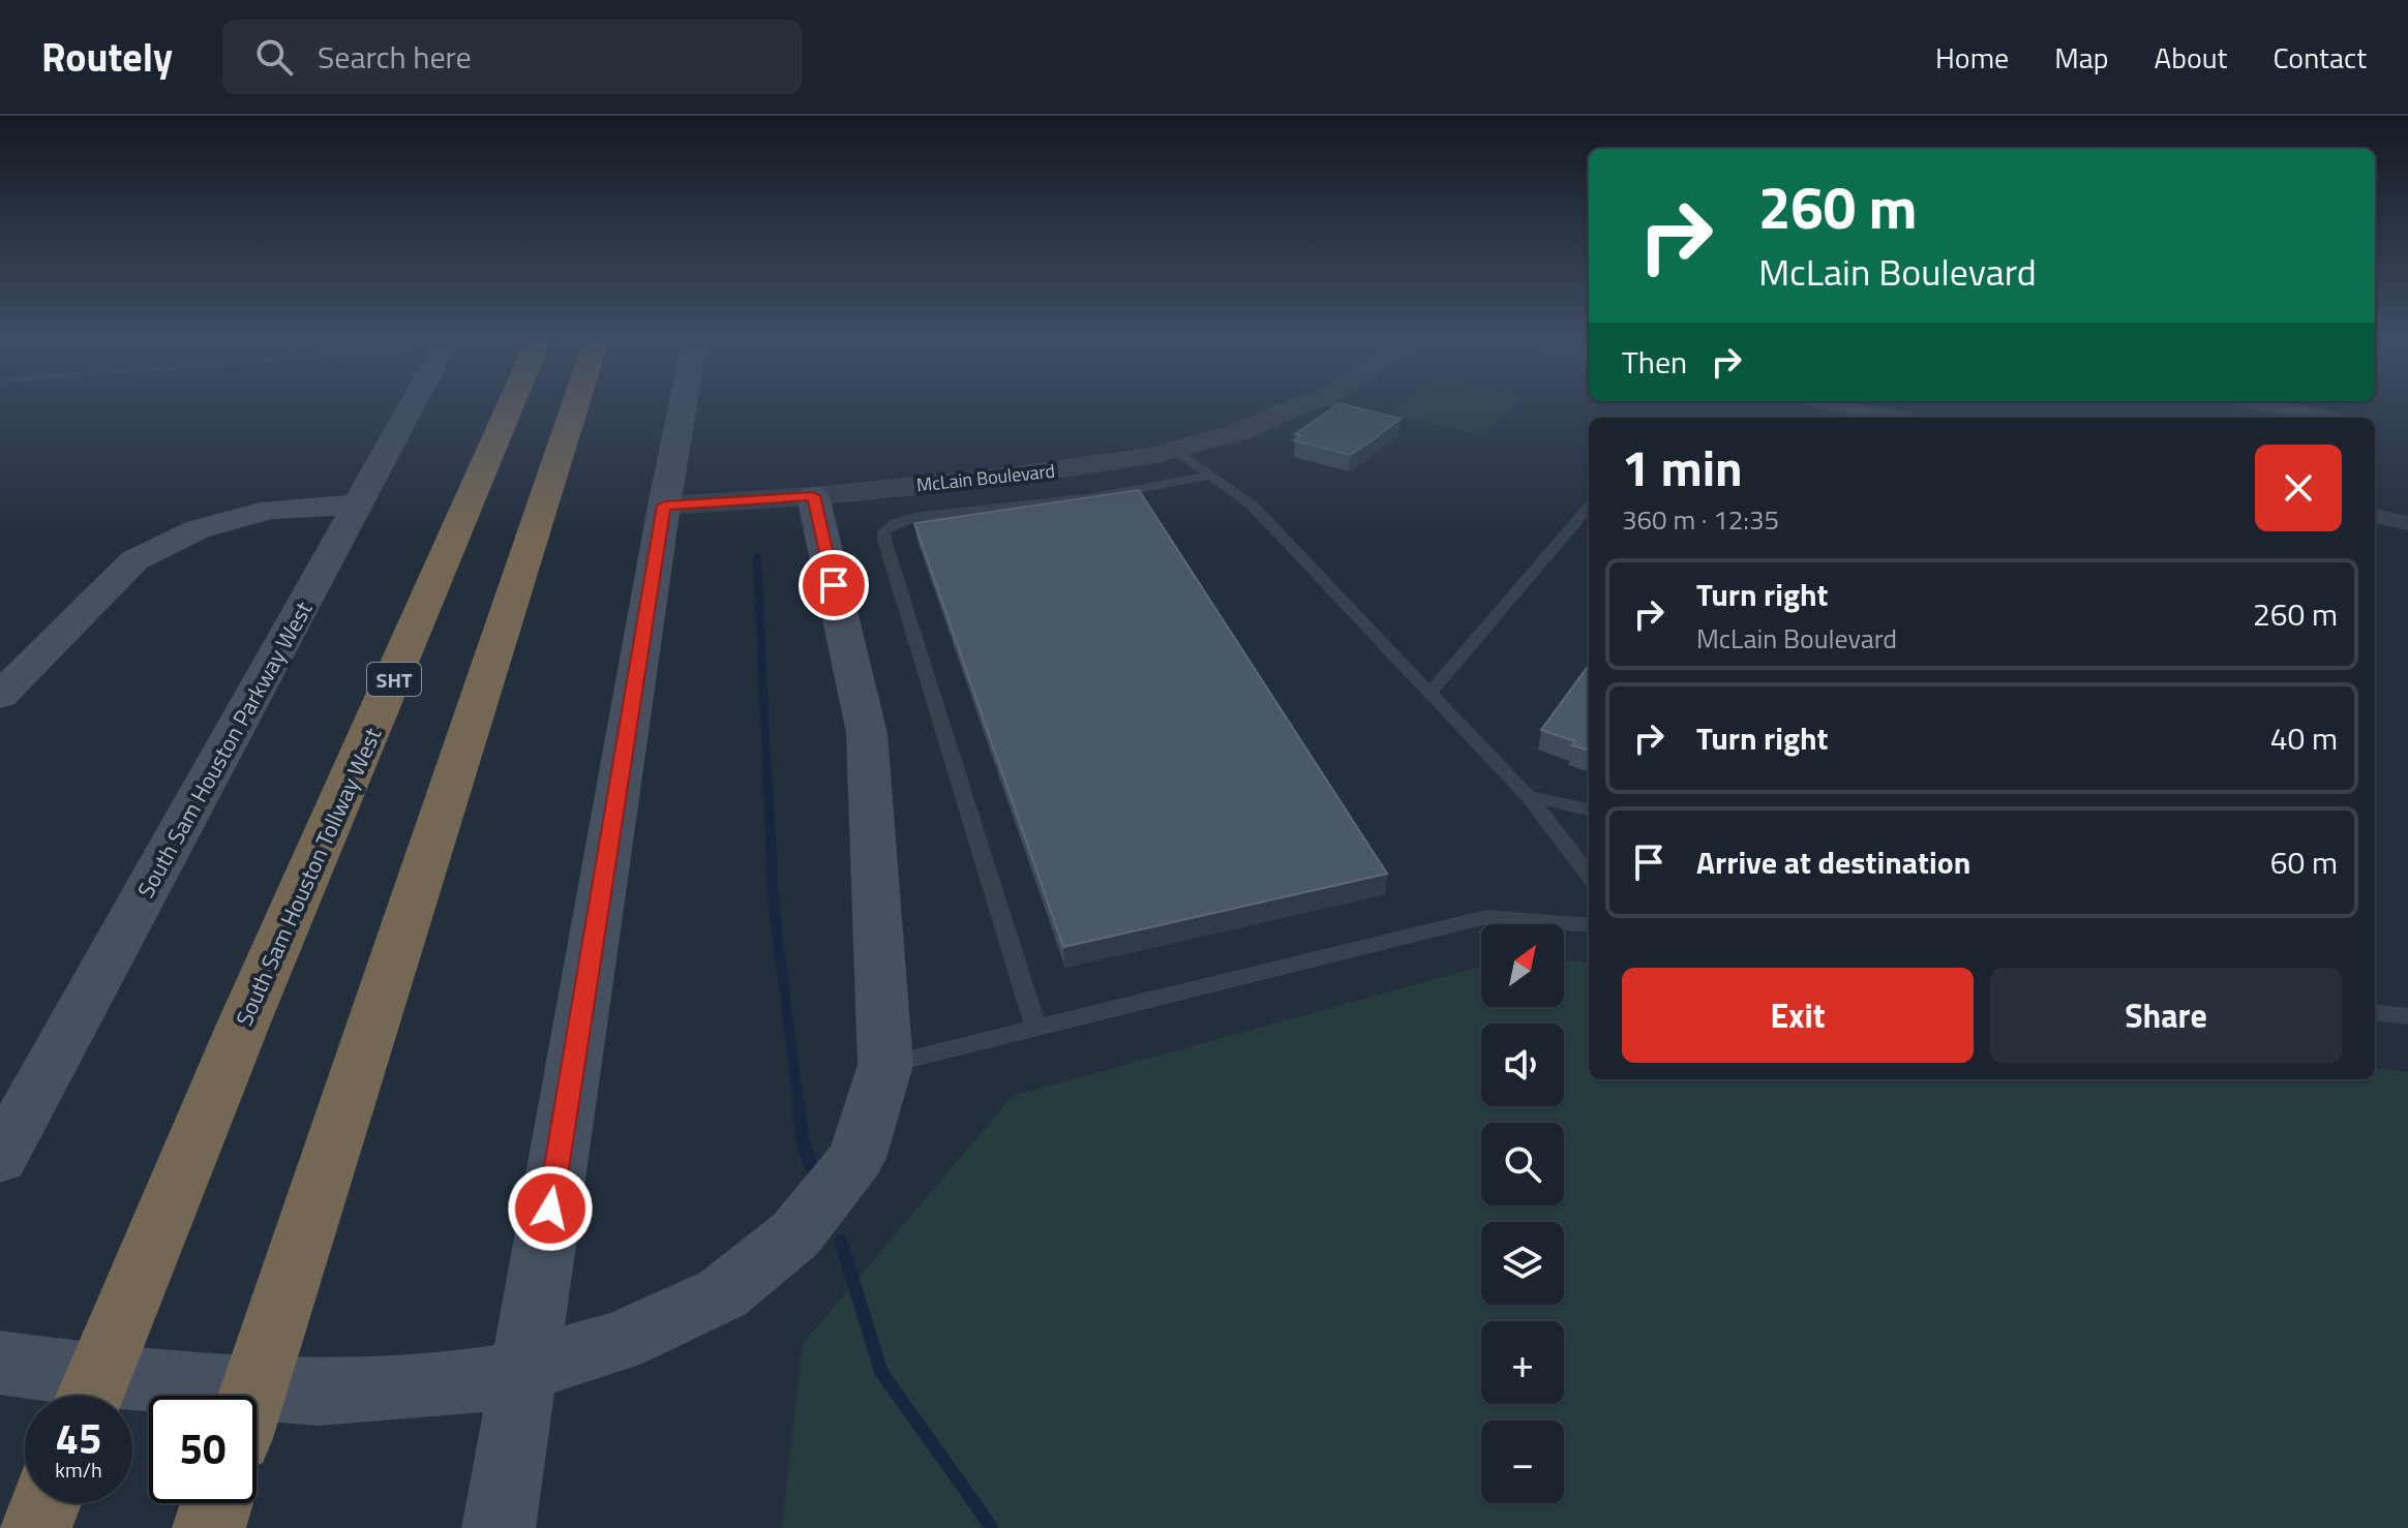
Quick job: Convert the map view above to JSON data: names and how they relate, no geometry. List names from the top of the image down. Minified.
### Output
{"streets":{"highway":["SHT","South Sam Houston Tollway West"],"main road":["South Sam Houston Parkway West"],"street":["McLain Boulevard"]},"north":"top right","page":{"header":"Routely","search":"Search here","nav":["Home","Map","About","Contact"],"turn":["260 m","McLain Boulevard"],"then":"Then","heading":["1 min","360 m · 12:35"],"list":[{"name":"Turn right","note":"McLain Boulevard","value":"260 m"},{"name":"Turn right","value":"40 m"},{"name":"Arrive at destination","value":"60 m"}],"map_buttons":["+","−"],"buttons":["Exit","Share"],"speed":"45 km/h","limit":"50"}}
